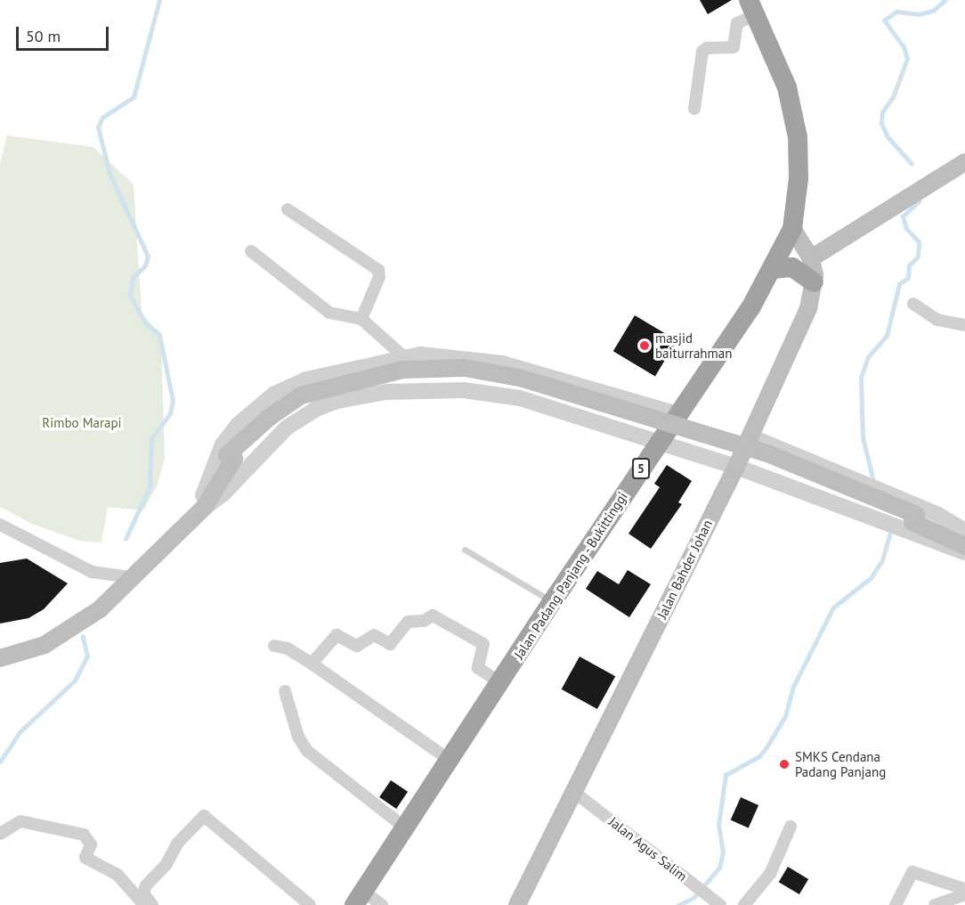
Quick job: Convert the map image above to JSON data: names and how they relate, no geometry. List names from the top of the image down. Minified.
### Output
{"streets":{"highway":["5","Jalan Padang Panjang - Bukittinggi"],"main road":["Jalan Bahder Johan"],"street":["Jalan Agus Salim"]},"crossings":[["Jalan Bahder Johan","Jalan Padang Panjang - Bukittinggi"],["Jalan Bahder Johan","Jalan Agus Salim"]],"parks":["Rimbo Marapi"],"places":["masjid baiturrahman","SMKS Cendana Padang Panjang"],"scale_bar":"50 m"}
